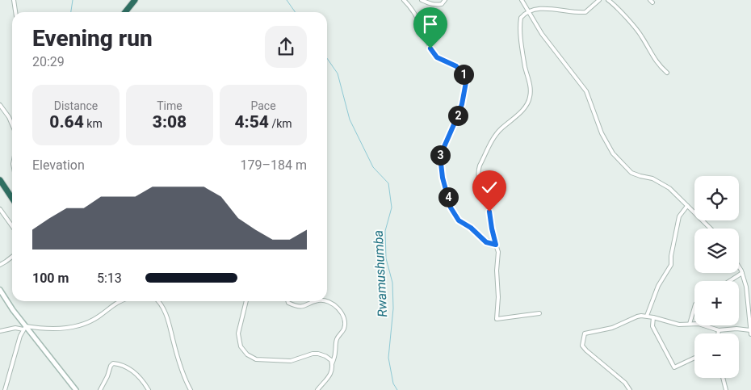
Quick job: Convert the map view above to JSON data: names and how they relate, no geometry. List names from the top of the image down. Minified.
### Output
{"water":["Rwamushumba"],"page":{"heading":["Evening run","20:29"],"pins":["1","2","3","4"],"stats":[["Distance","0.64 km"],["Time","3:08"],["Pace","4:54 /km"]],"chart":["Elevation","179–184 m"],"map_buttons":["+","−"],"list":[{"name":"100 m","note":"5:13"}]}}
